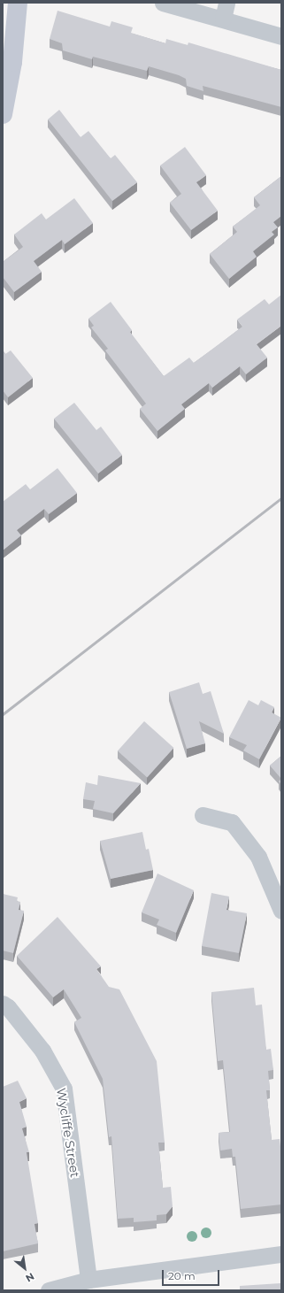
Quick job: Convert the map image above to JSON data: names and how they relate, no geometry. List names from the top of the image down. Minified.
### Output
{"streets":{"street":["Wycliffe Street"]},"scale_bar":"20 m","north":"bottom right"}
